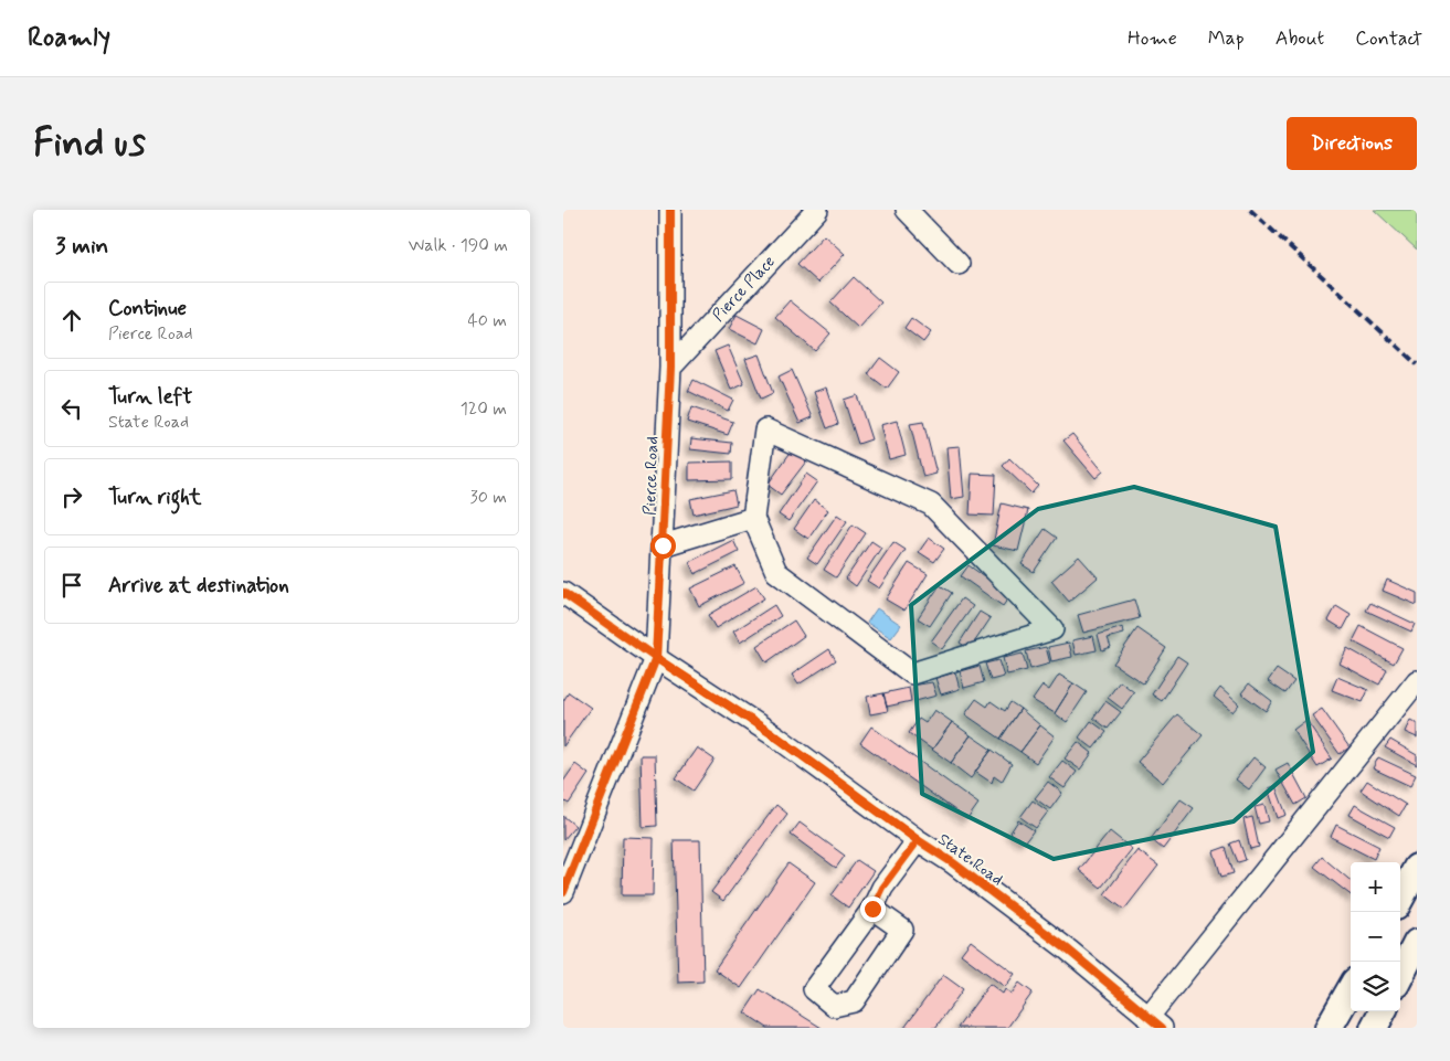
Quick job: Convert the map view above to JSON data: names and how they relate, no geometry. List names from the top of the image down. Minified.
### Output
{"streets":{"street":["Pierce Place","Pierce Road","State Road"]},"crossings":[["Pierce Place","Pierce Road"],["Pierce Road","State Road"]],"page":{"header":"Roamly","nav":["Home","Map","About","Contact"],"buttons":"Directions","title":"Find us","heading":["3 min","Walk · 190 m"],"list":[["Continue","Pierce Road","40 m"],["Turn left","State Road","120 m"],["Turn right","30 m"],"Arrive at destination"],"map_buttons":["+","−"]}}
